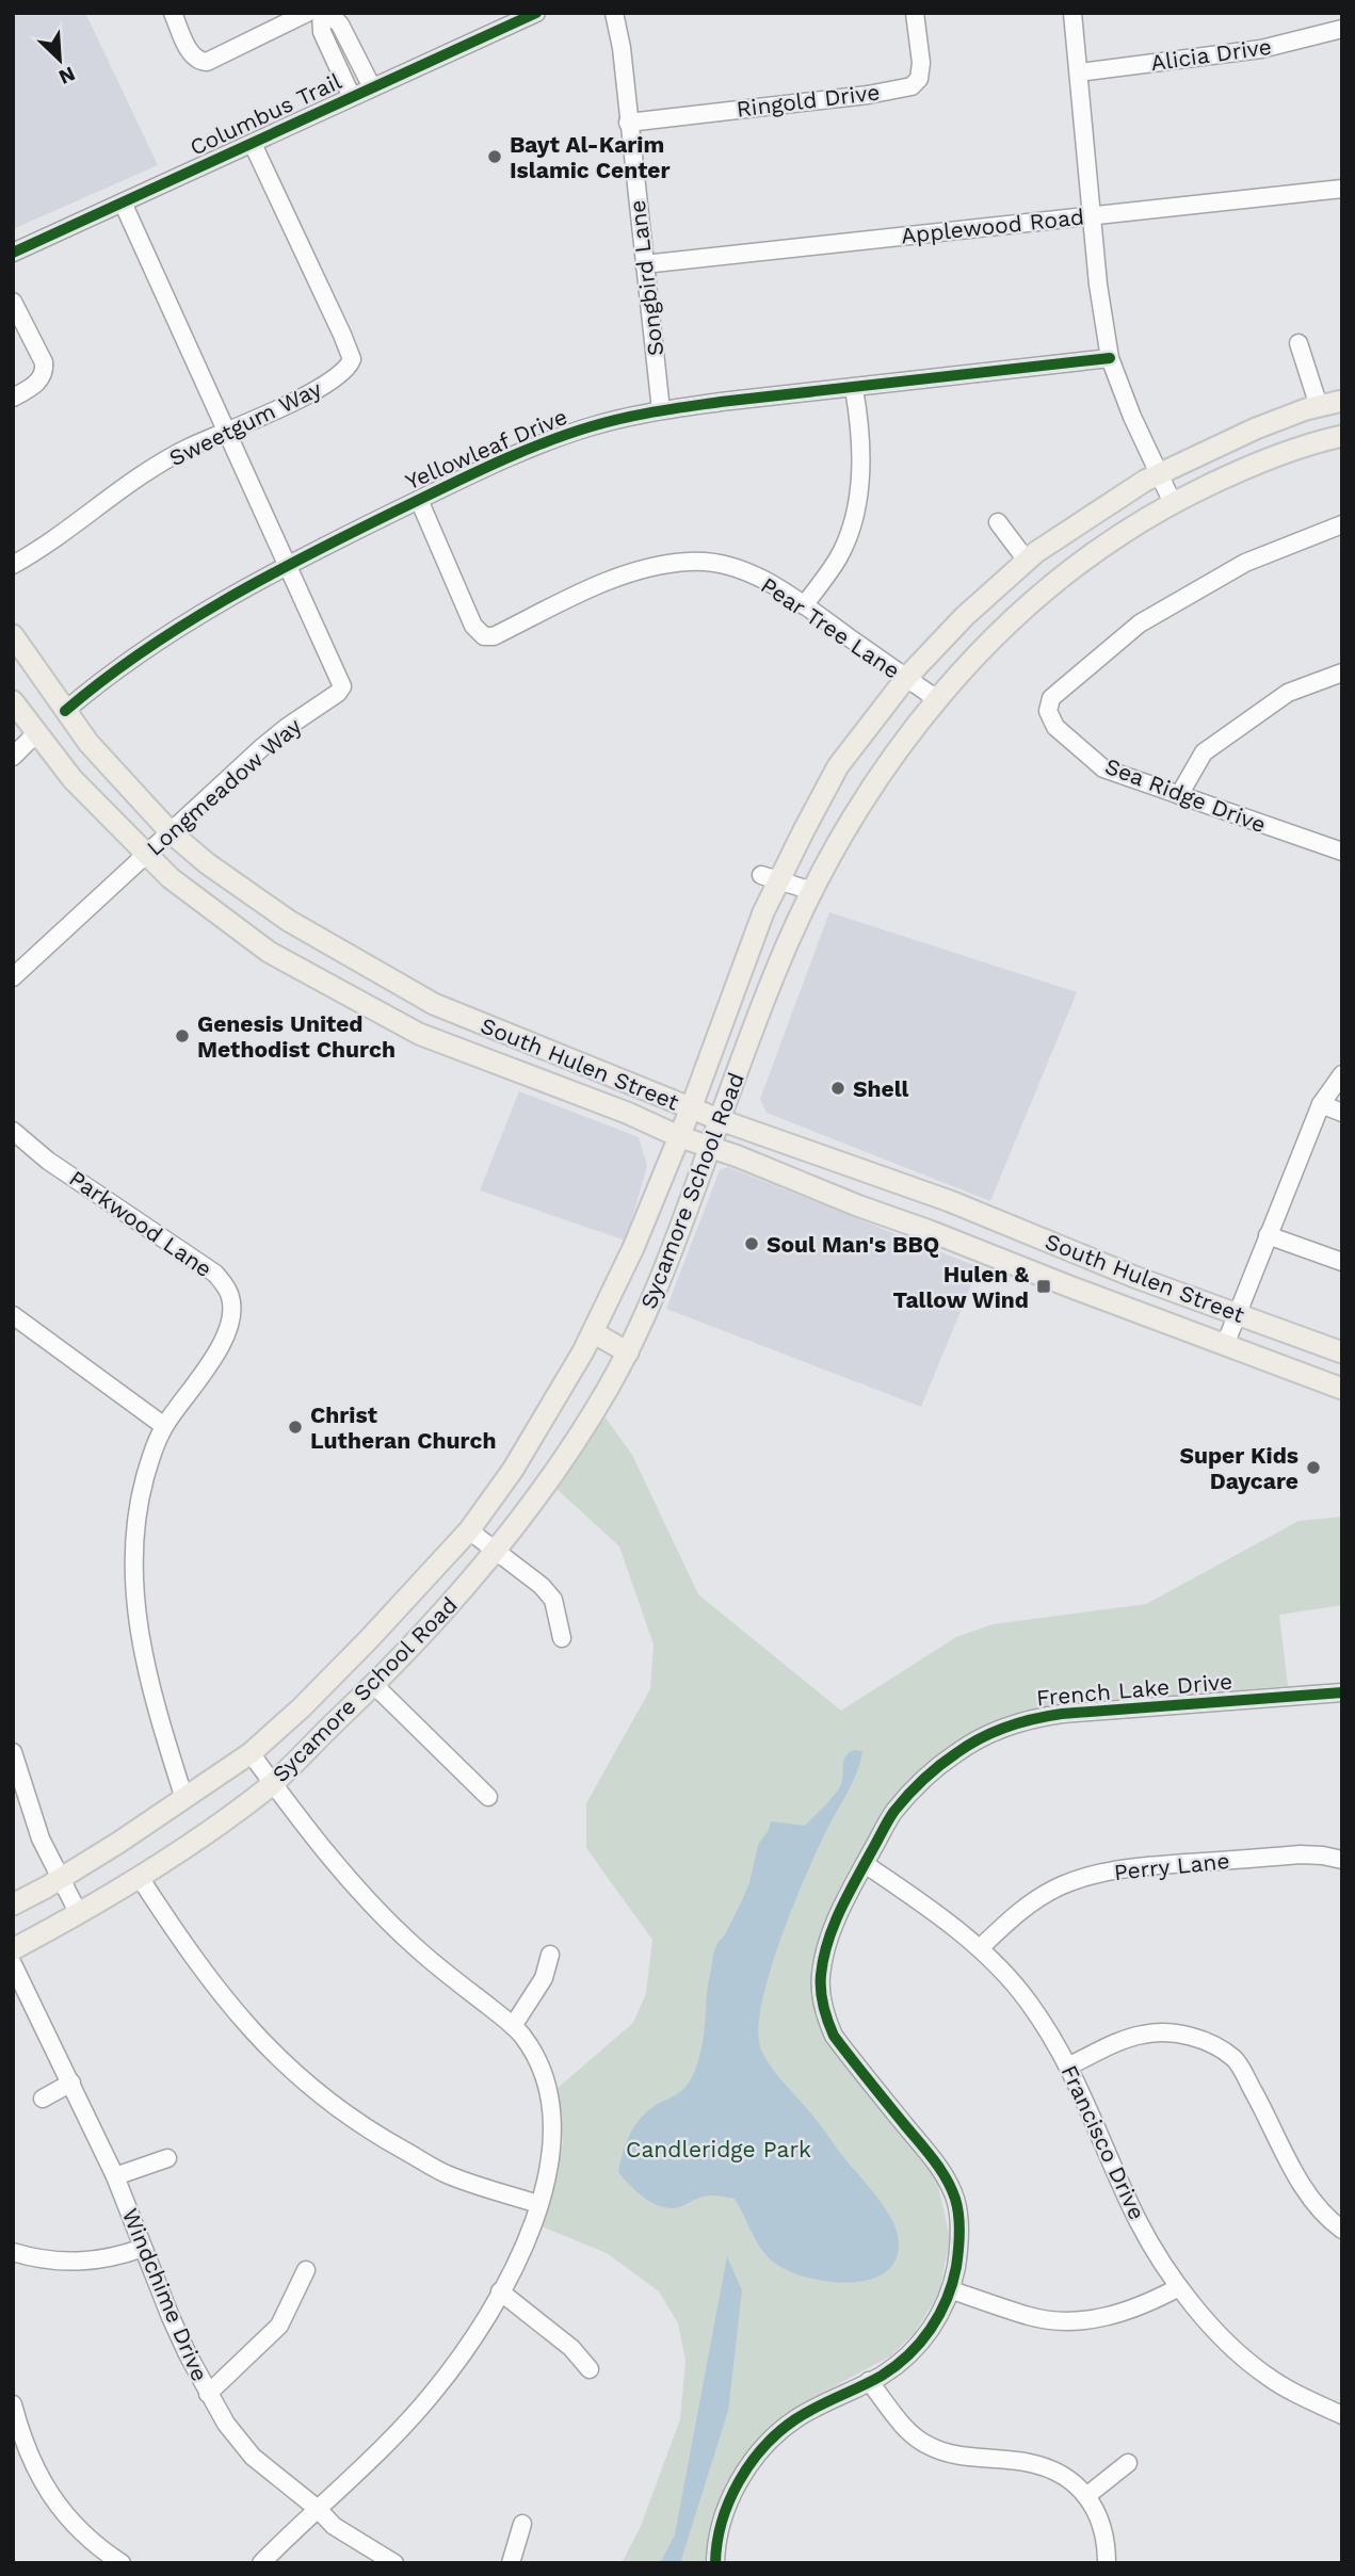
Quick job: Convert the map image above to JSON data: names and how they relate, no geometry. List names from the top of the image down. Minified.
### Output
{"streets":{"main road":["South Hulen Street","Sycamore School Road"],"street":["Alicia Drive","Ringold Drive","Columbus Trail","Applewood Road","Songbird Lane","Sweetgum Way","Yellowleaf Drive","Pear Tree Lane","Longmeadow Way","Sea Ridge Drive","Parkwood Lane","French Lake Drive","Perry Lane","Francisco Drive","Windchime Drive"]},"crossings":[["Ringold Drive","Songbird Lane"],["Columbus Trail","Sweetgum Way"],["Columbus Trail","Longmeadow Way"],["Applewood Road","Songbird Lane"],["Songbird Lane","Yellowleaf Drive"],["Sweetgum Way","Longmeadow Way"],["Yellowleaf Drive","Pear Tree Lane"],["Yellowleaf Drive","Longmeadow Way"],["Yellowleaf Drive","South Hulen Street"],["Pear Tree Lane","Sycamore School Road"],["Longmeadow Way","South Hulen Street"],["South Hulen Street","Sycamore School Road"],["Sycamore School Road","Parkwood Lane"],["French Lake Drive","Francisco Drive"],["Perry Lane","Francisco Drive"]],"parks":["Candleridge Park"],"places":{"other":["Bayt Al-Karim Islamic Center","Genesis United Methodist Church","Shell","Soul Man's BBQ","Christ Lutheran Church","Super Kids Daycare"],"transit":["Hulen & Tallow Wind"]},"north":"bottom right"}
